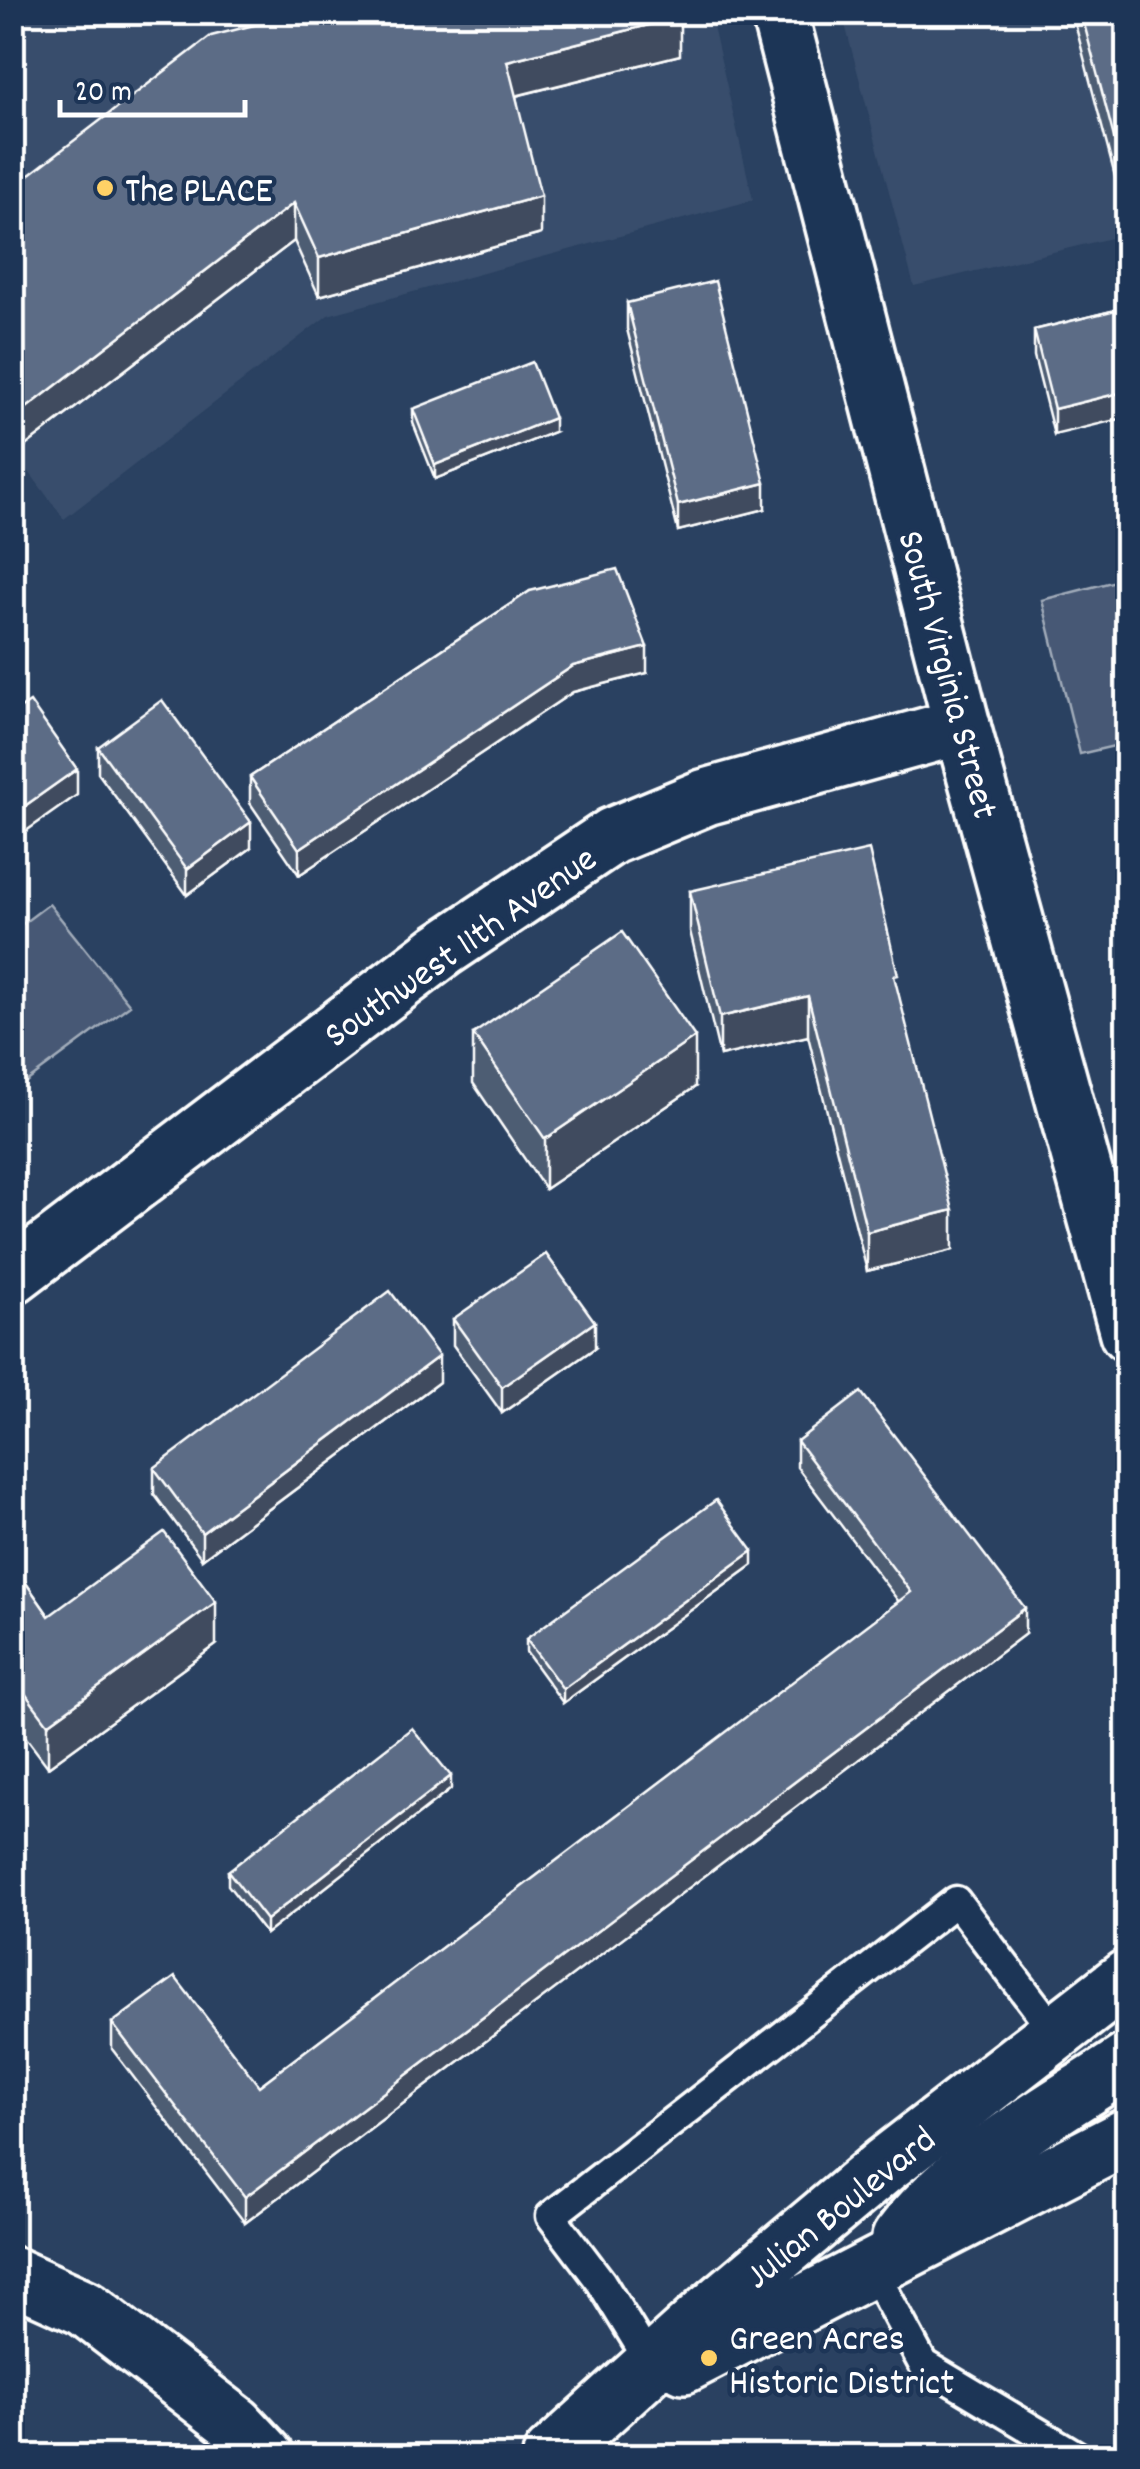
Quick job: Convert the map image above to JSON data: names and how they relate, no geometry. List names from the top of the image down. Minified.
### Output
{"streets":{"street":["South Virginia Street","Southwest 11th Avenue","Julian Boulevard"]},"crossings":[["South Virginia Street","Southwest 11th Avenue"]],"places":["The PLACE","Green Acres Historic District"],"scale_bar":"20 m"}
